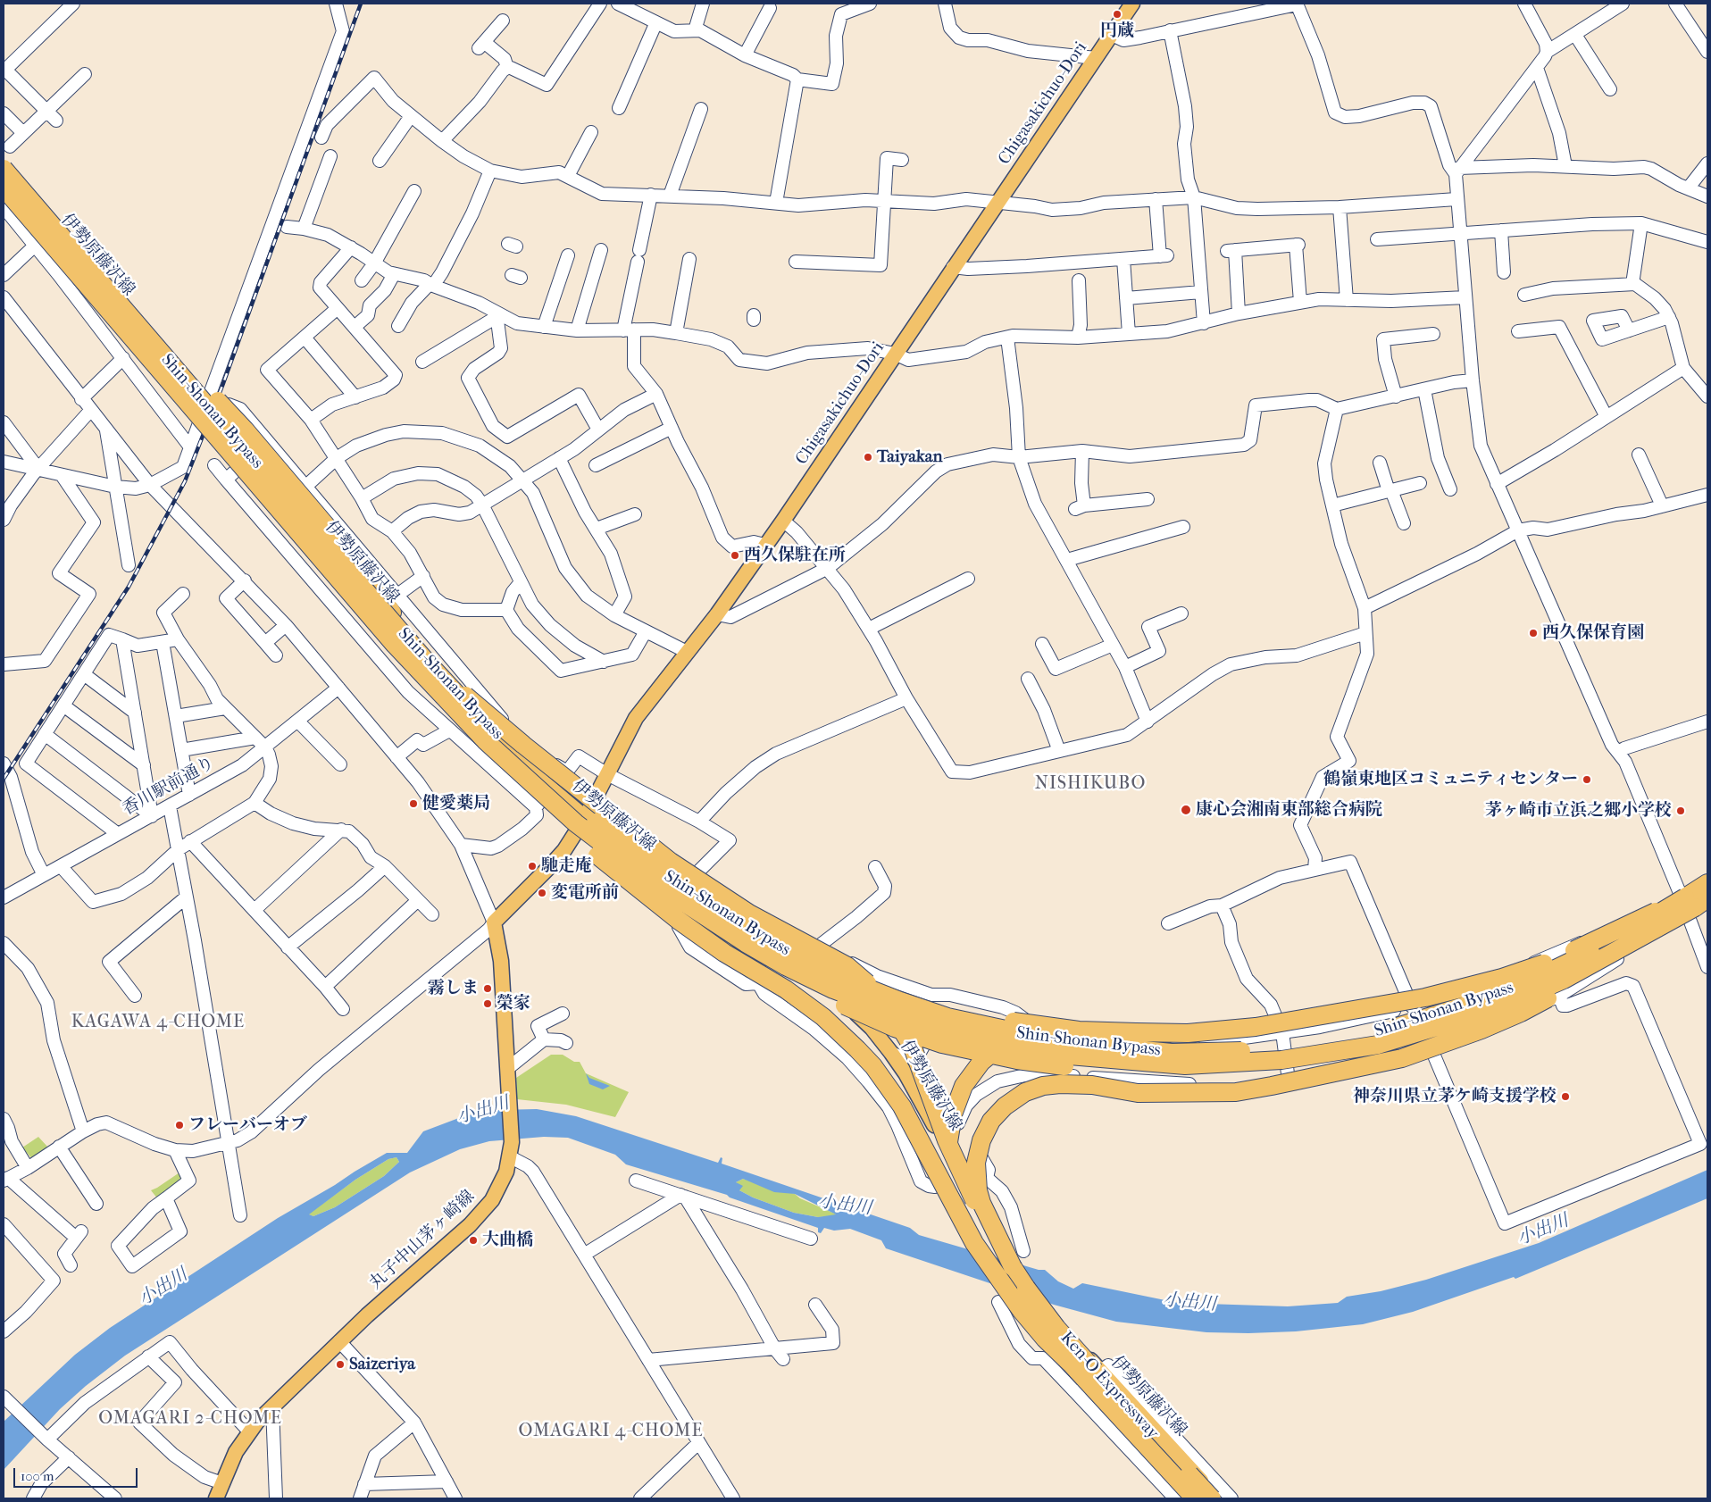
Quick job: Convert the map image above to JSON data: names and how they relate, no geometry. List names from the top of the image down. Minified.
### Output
{"streets":{"highway":["Shin-Shonan Bypass","Ken-O Expressway"],"main road":["Chigasakichuo-Dori","伊勢原藤沢線","丸子中山茅ヶ崎線"],"street":["香川駅前通り"]},"crossings":[["Chigasakichuo-Dori","伊勢原藤沢線"],["伊勢原藤沢線","Shin-Shonan Bypass"],["伊勢原藤沢線","Ken-O Expressway"]],"districts":["NISHIKUBO","KAGAWA 4-CHOME","OMAGARI 2-CHOME","OMAGARI 4-CHOME"],"water":["小出川"],"places":["円蔵","Taiyakan","西久保駐在所","西久保保育園","鶴嶺東地区コミュニティセンター","健愛薬局","康心会湘南東部総合病院","茅ヶ崎市立浜之郷小学校","馳走庵","変電所前","霧しま","榮家","神奈川県立茅ケ崎支援学校","フレーバーオブ","大曲橋","Saizeriya"],"scale_bar":"100 m"}
